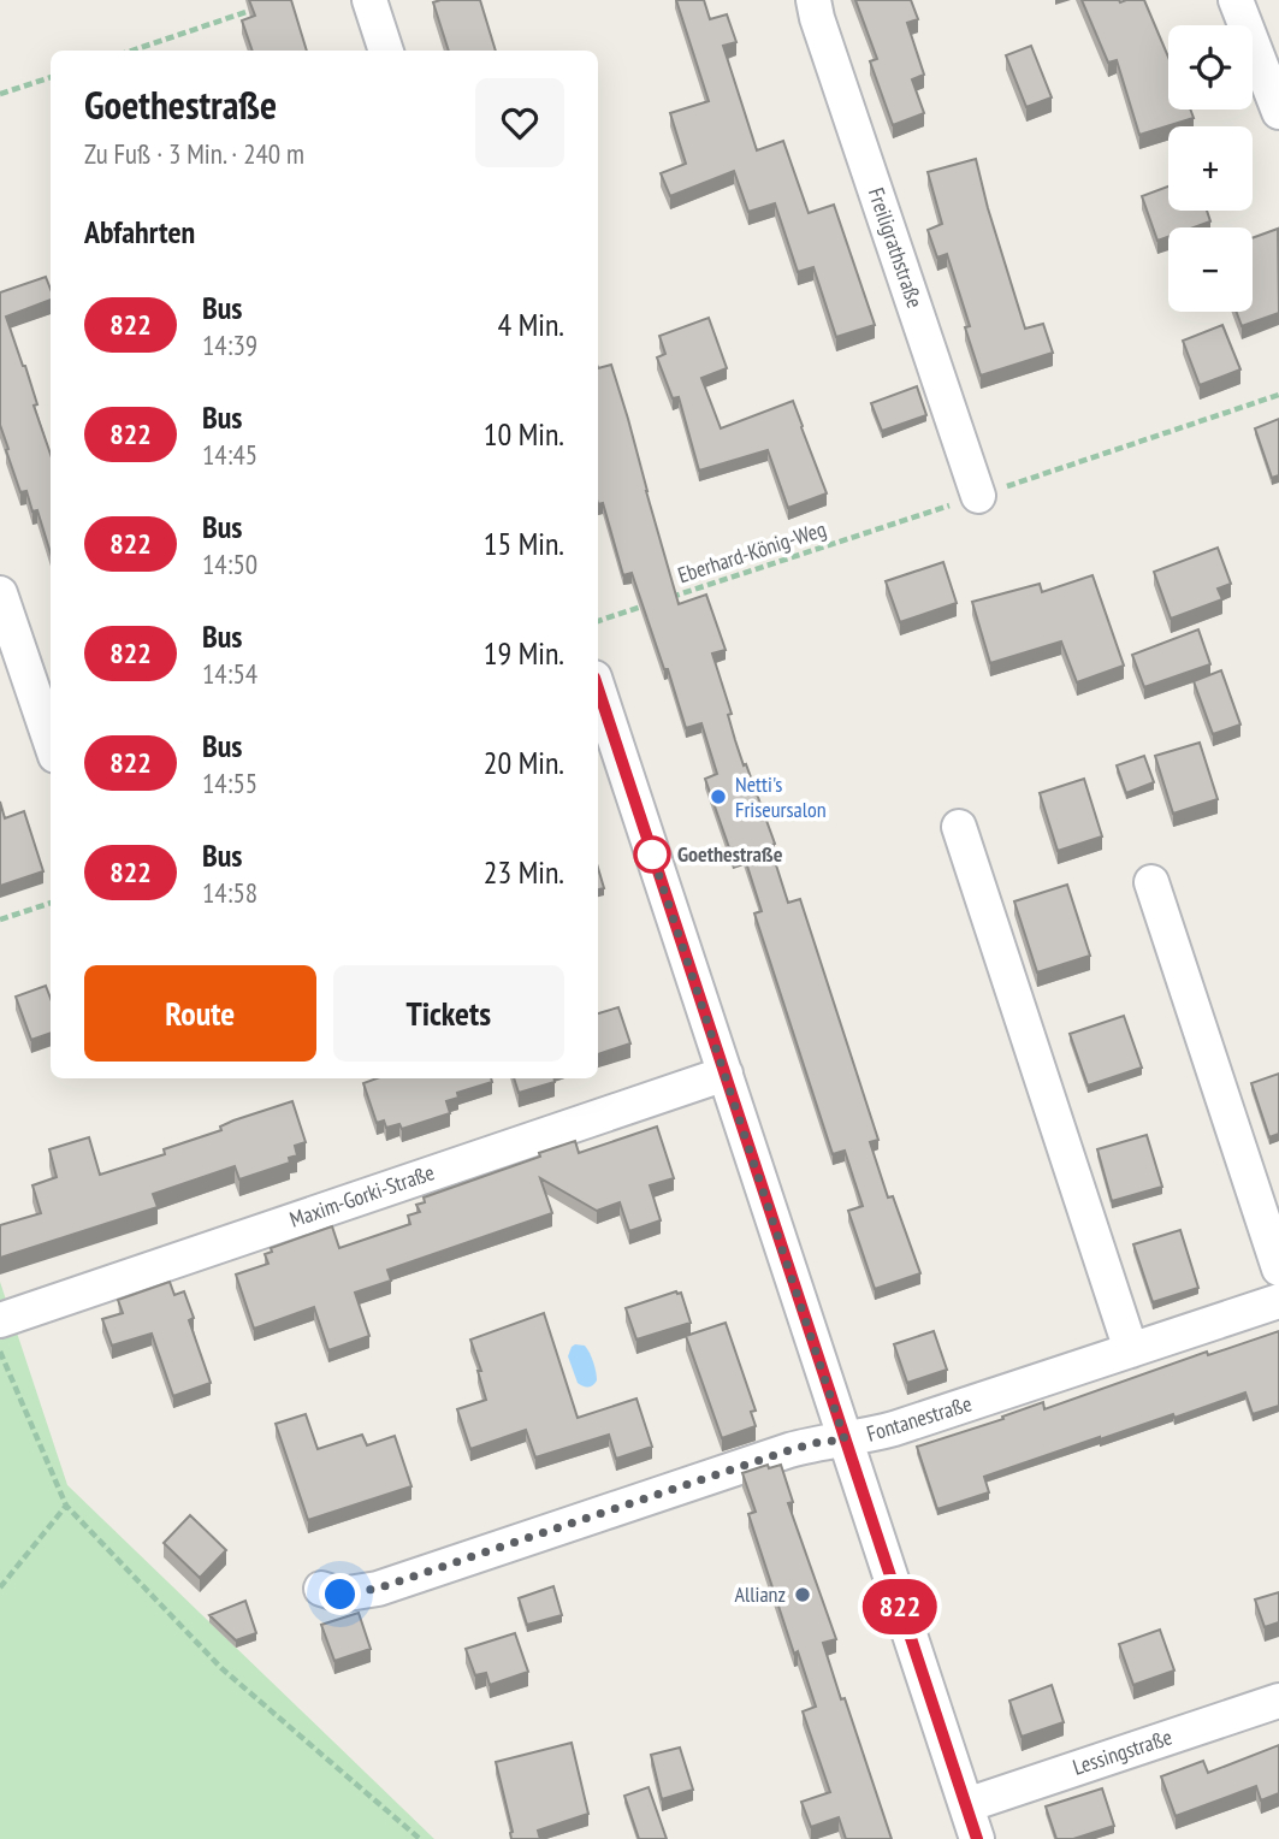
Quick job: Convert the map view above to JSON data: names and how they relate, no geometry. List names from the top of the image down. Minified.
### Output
{"streets":{"street":["Freiligrathstraße","Maxim-Gorki-Straße","Fontanestraße","Lessingstraße"],"path":["Eberhard-König-Weg"]},"places":["Netti's Friseursalon","Goethestraße","Allianz"],"lines":["bus line 822"],"page":{"on_map":"822","map_buttons":["+","−"],"heading":[["Goethestraße","Zu Fuß · 3 Min. · 240 m"],"Abfahrten"],"list":[{"mark":"822","name":"Bus","note":"14:39","value":"4 Min."},{"mark":"822","name":"Bus","note":"14:45","value":"10 Min."},{"mark":"822","name":"Bus","note":"14:50","value":"15 Min."},{"mark":"822","name":"Bus","note":"14:54","value":"19 Min."},{"mark":"822","name":"Bus","note":"14:55","value":"20 Min."},{"mark":"822","name":"Bus","note":"14:58","value":"23 Min."}],"buttons":["Route","Tickets"]}}
